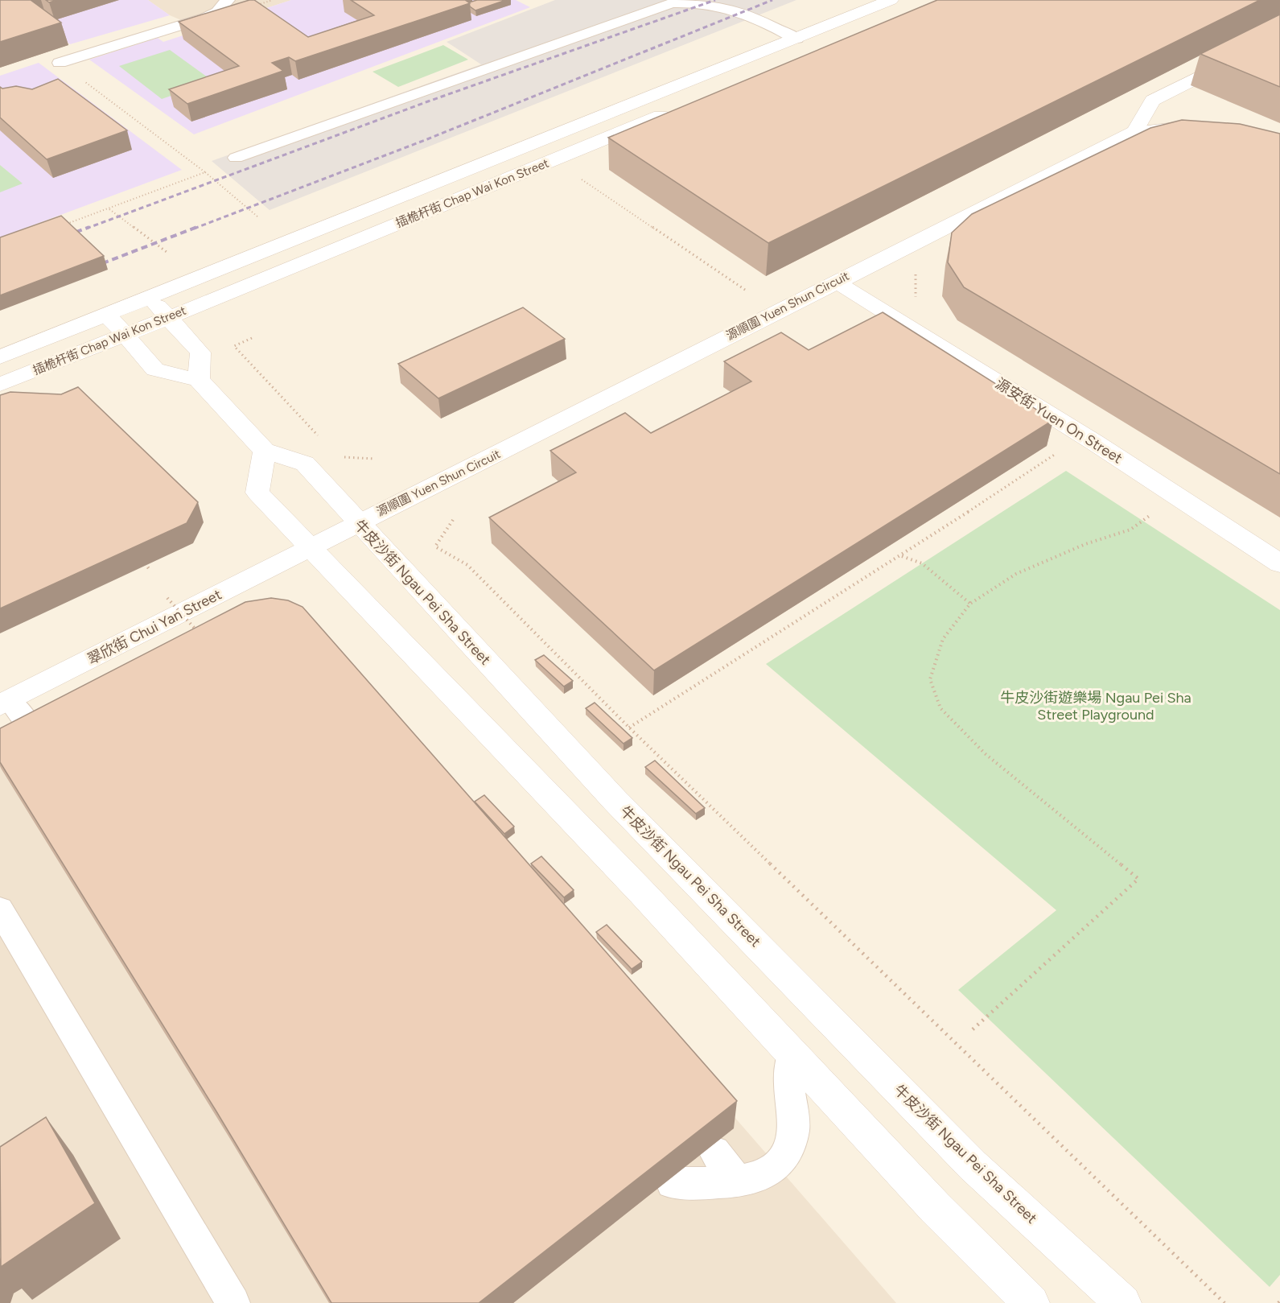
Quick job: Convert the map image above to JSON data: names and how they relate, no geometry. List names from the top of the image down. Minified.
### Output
{"streets":{"street":["插桅杆街 Chap Wai Kon Street","源順圍 Yuen Shun Circuit","源安街 Yuen On Street","牛皮沙街 Ngau Pei Sha Street","翠欣街 Chui Yan Street"]},"crossings":[["源順圍 Yuen Shun Circuit","源安街 Yuen On Street"],["源順圍 Yuen Shun Circuit","牛皮沙街 Ngau Pei Sha Street"],["源順圍 Yuen Shun Circuit","翠欣街 Chui Yan Street"]],"parks":["牛皮沙街遊樂場 Ngau Pei Sha Street Playground"]}
